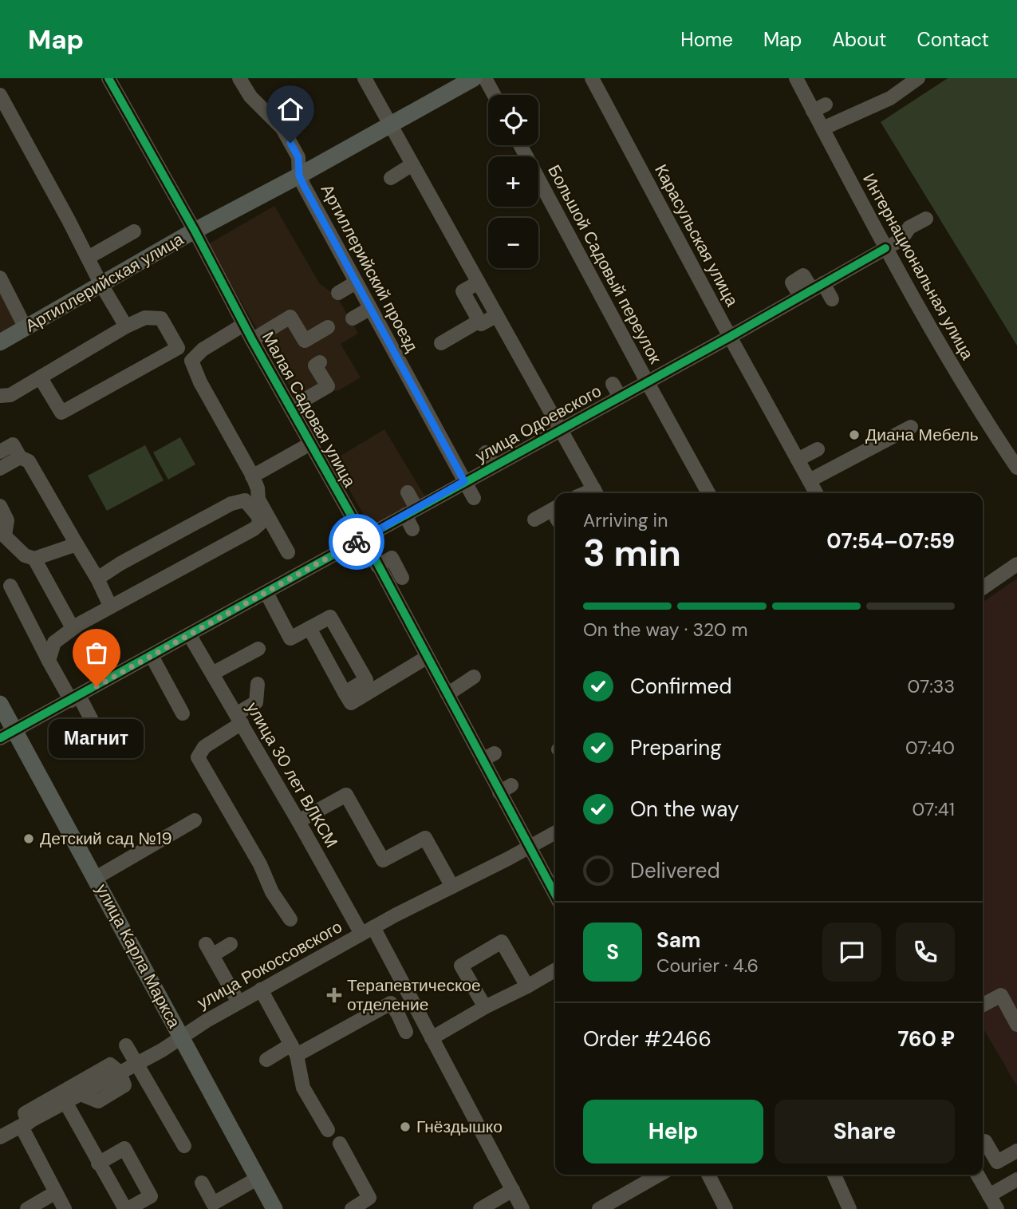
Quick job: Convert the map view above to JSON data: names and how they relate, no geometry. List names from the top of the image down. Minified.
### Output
{"streets":{"main road":["Артиллерийская улица","улица Карла Маркса"],"street":["Карасульская улица","Большой Садовый переулок","Интернациональная улица","Артиллерийский проезд","Малая Садовая улица","улица Одоевского","улица 30 лет ВЛКСМ","улица Рокоссовского"]},"crossings":[["Карасульская улица","улица Одоевского"],["Большой Садовый переулок","улица Одоевского"],["Интернациональная улица","улица Одоевского"],["Артиллерийский проезд","Артиллерийская улица"],["Артиллерийский проезд","улица Одоевского"],["Артиллерийская улица","Малая Садовая улица"],["Малая Садовая улица","улица Одоевского"],["Малая Садовая улица","улица Рокоссовского"],["улица Одоевского","улица 30 лет ВЛКСМ"],["улица Одоевского","улица Карла Маркса"],["улица 30 лет ВЛКСМ","улица Рокоссовского"],["улица Карла Маркса","улица Рокоссовского"]],"places":{"other":["Диана Мебель","Магнит","Детский сад №19","Гнёздышко"],"health":["Терапевтическое отделение"]},"page":{"header":"Map","nav":["Home","Map","About","Contact"],"map_buttons":["+","−"],"heading":["3 min","Arriving in","07:54–07:59"],"panel":["Sam","Courier · 4.6","Order #2466","760 ₽"],"bar":"On the way · 320 m","list":[["Confirmed","07:33"],["Preparing","07:40"],["On the way","07:41"],"Delivered"],"bubble":"Магнит","round":"S","buttons":["Help","Share"]}}
